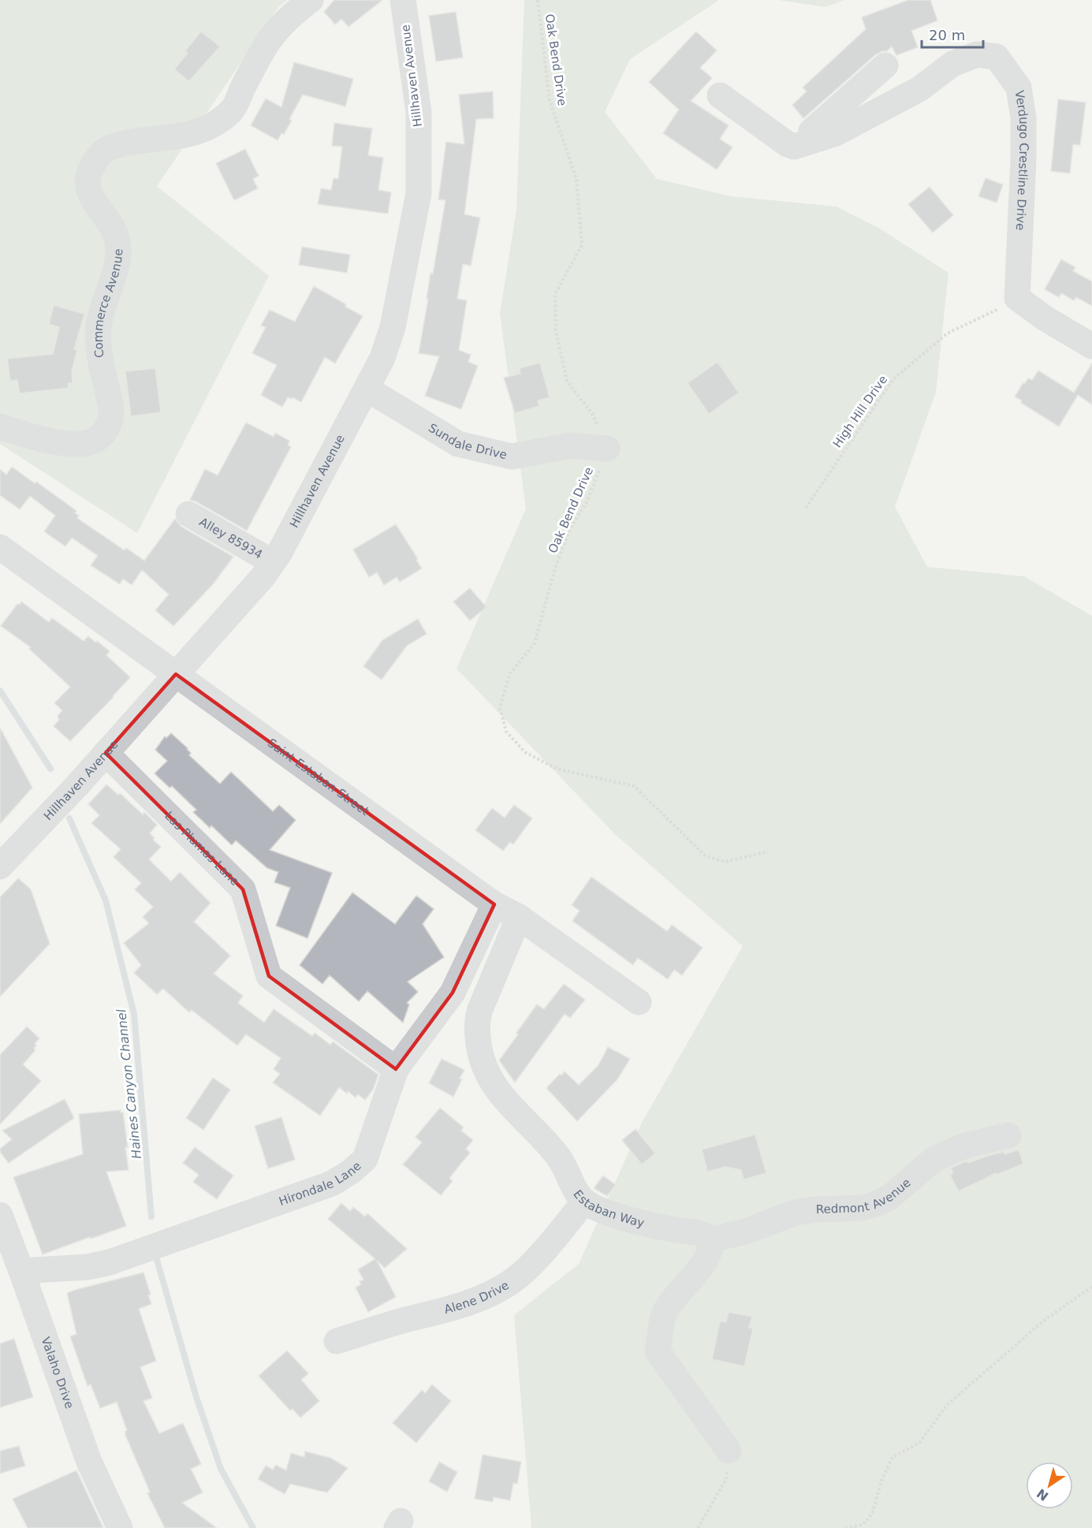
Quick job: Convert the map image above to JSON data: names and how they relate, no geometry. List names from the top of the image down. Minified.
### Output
{"streets":{"street":["Hillhaven Avenue","Verdugo Crestline Drive","Commerce Avenue","Sundale Drive","Alley 85934","Saint Estaban Street","Las Plumas Lane","Hirondale Lane","Redmont Avenue","Estaban Way","Alene Drive","Valaho Drive"],"path":["Oak Bend Drive","High Hill Drive"]},"crossings":[["Oak Bend Drive","Sundale Drive"],["Hillhaven Avenue","Sundale Drive"],["Hillhaven Avenue","Alley 85934"],["Hillhaven Avenue","Saint Estaban Street"],["Hillhaven Avenue","Las Plumas Lane"],["Verdugo Crestline Drive","High Hill Drive"],["Saint Estaban Street","Hirondale Lane"],["Saint Estaban Street","Estaban Way"],["Las Plumas Lane","Hirondale Lane"],["Hirondale Lane","Valaho Drive"],["Redmont Avenue","Estaban Way"],["Estaban Way","Alene Drive"]],"water":["Haines Canyon Channel"],"scale_bar":"20 m","north":"bottom left"}
